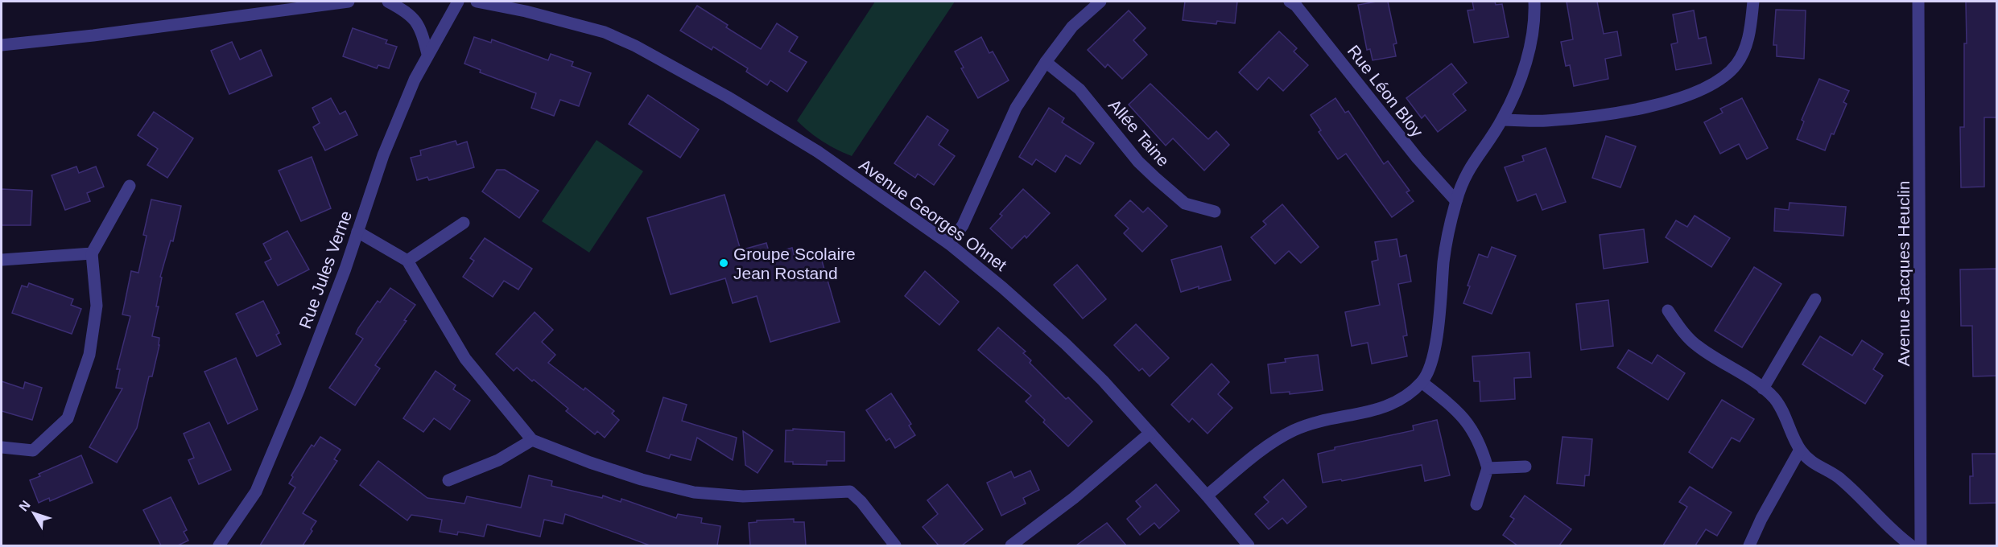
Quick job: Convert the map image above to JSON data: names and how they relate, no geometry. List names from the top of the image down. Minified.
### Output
{"streets":{"street":["Rue Léon Bloy","Allée Taine","Avenue Georges Ohnet","Rue Jules Verne","Avenue Jacques Heuclin"]},"places":["Groupe Scolaire Jean Rostand"],"north":"top left"}
